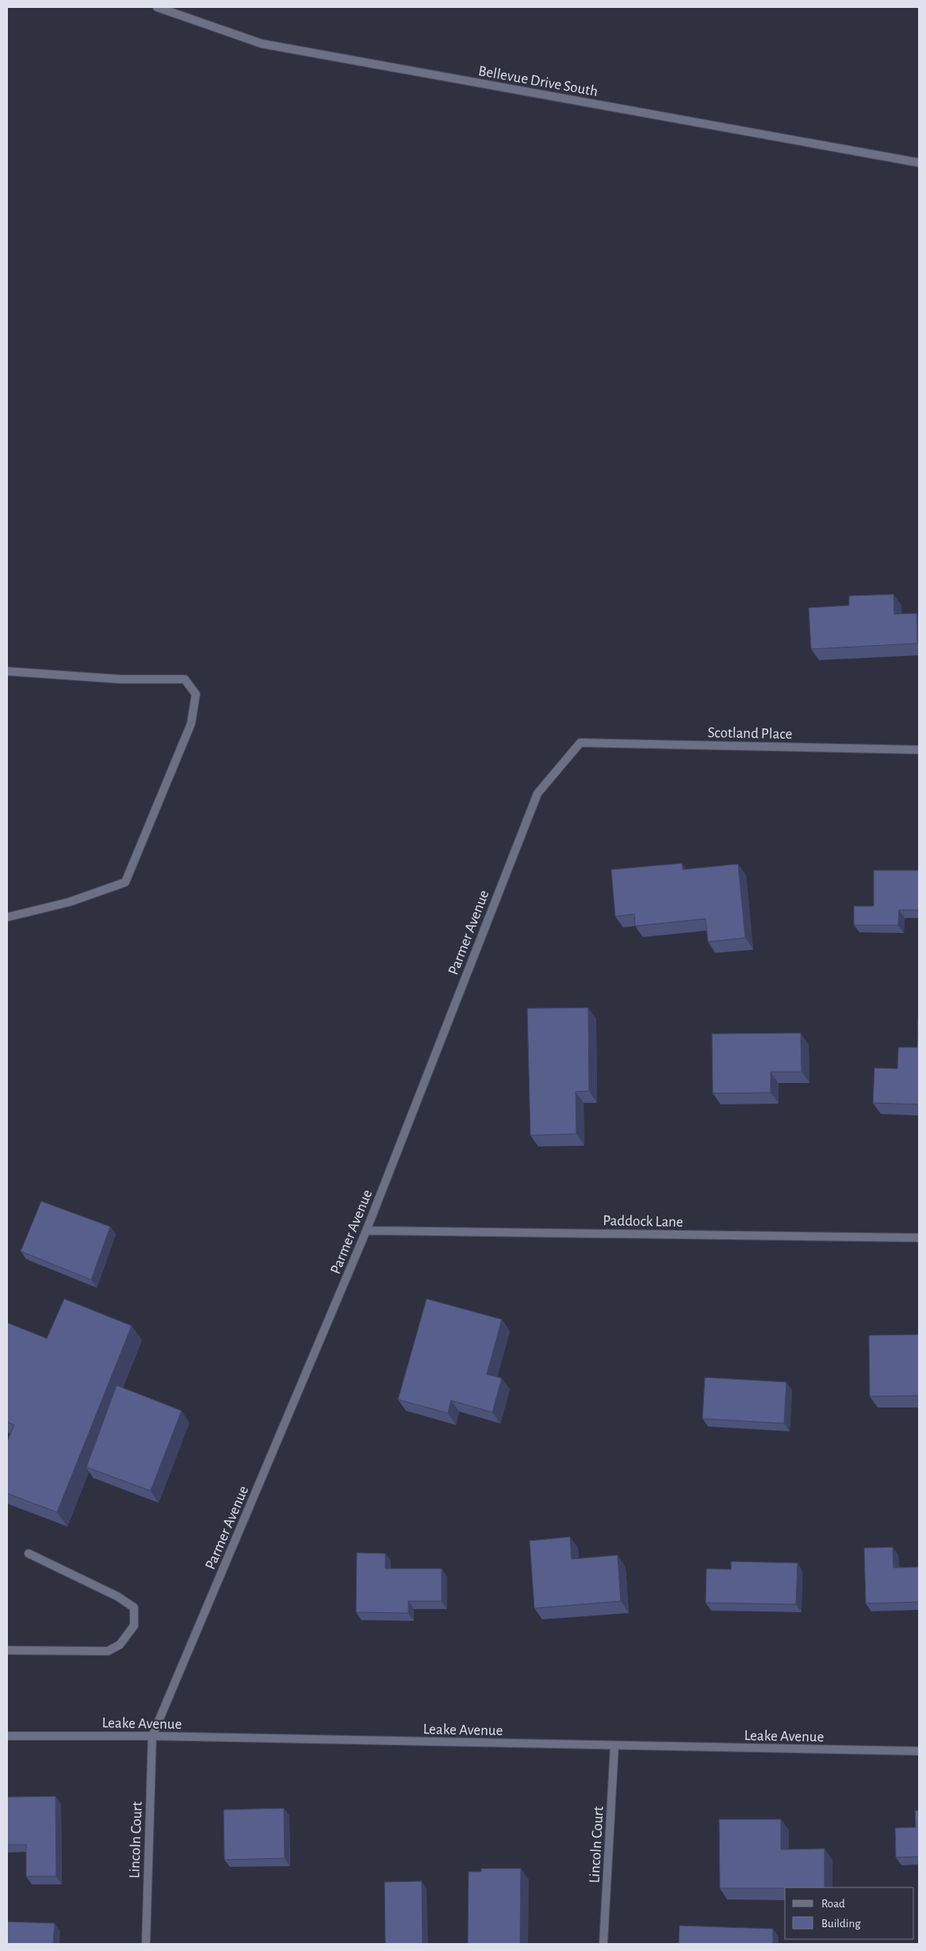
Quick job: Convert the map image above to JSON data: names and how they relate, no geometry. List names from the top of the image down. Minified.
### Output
{"streets":{"street":["Bellevue Drive South","Scotland Place","Parmer Avenue","Paddock Lane","Leake Avenue","Lincoln Court"]},"crossings":[["Scotland Place","Parmer Avenue"],["Parmer Avenue","Paddock Lane"],["Parmer Avenue","Leake Avenue"],["Parmer Avenue","Lincoln Court"],["Leake Avenue","Lincoln Court"]],"legend":["Road","Building"]}
